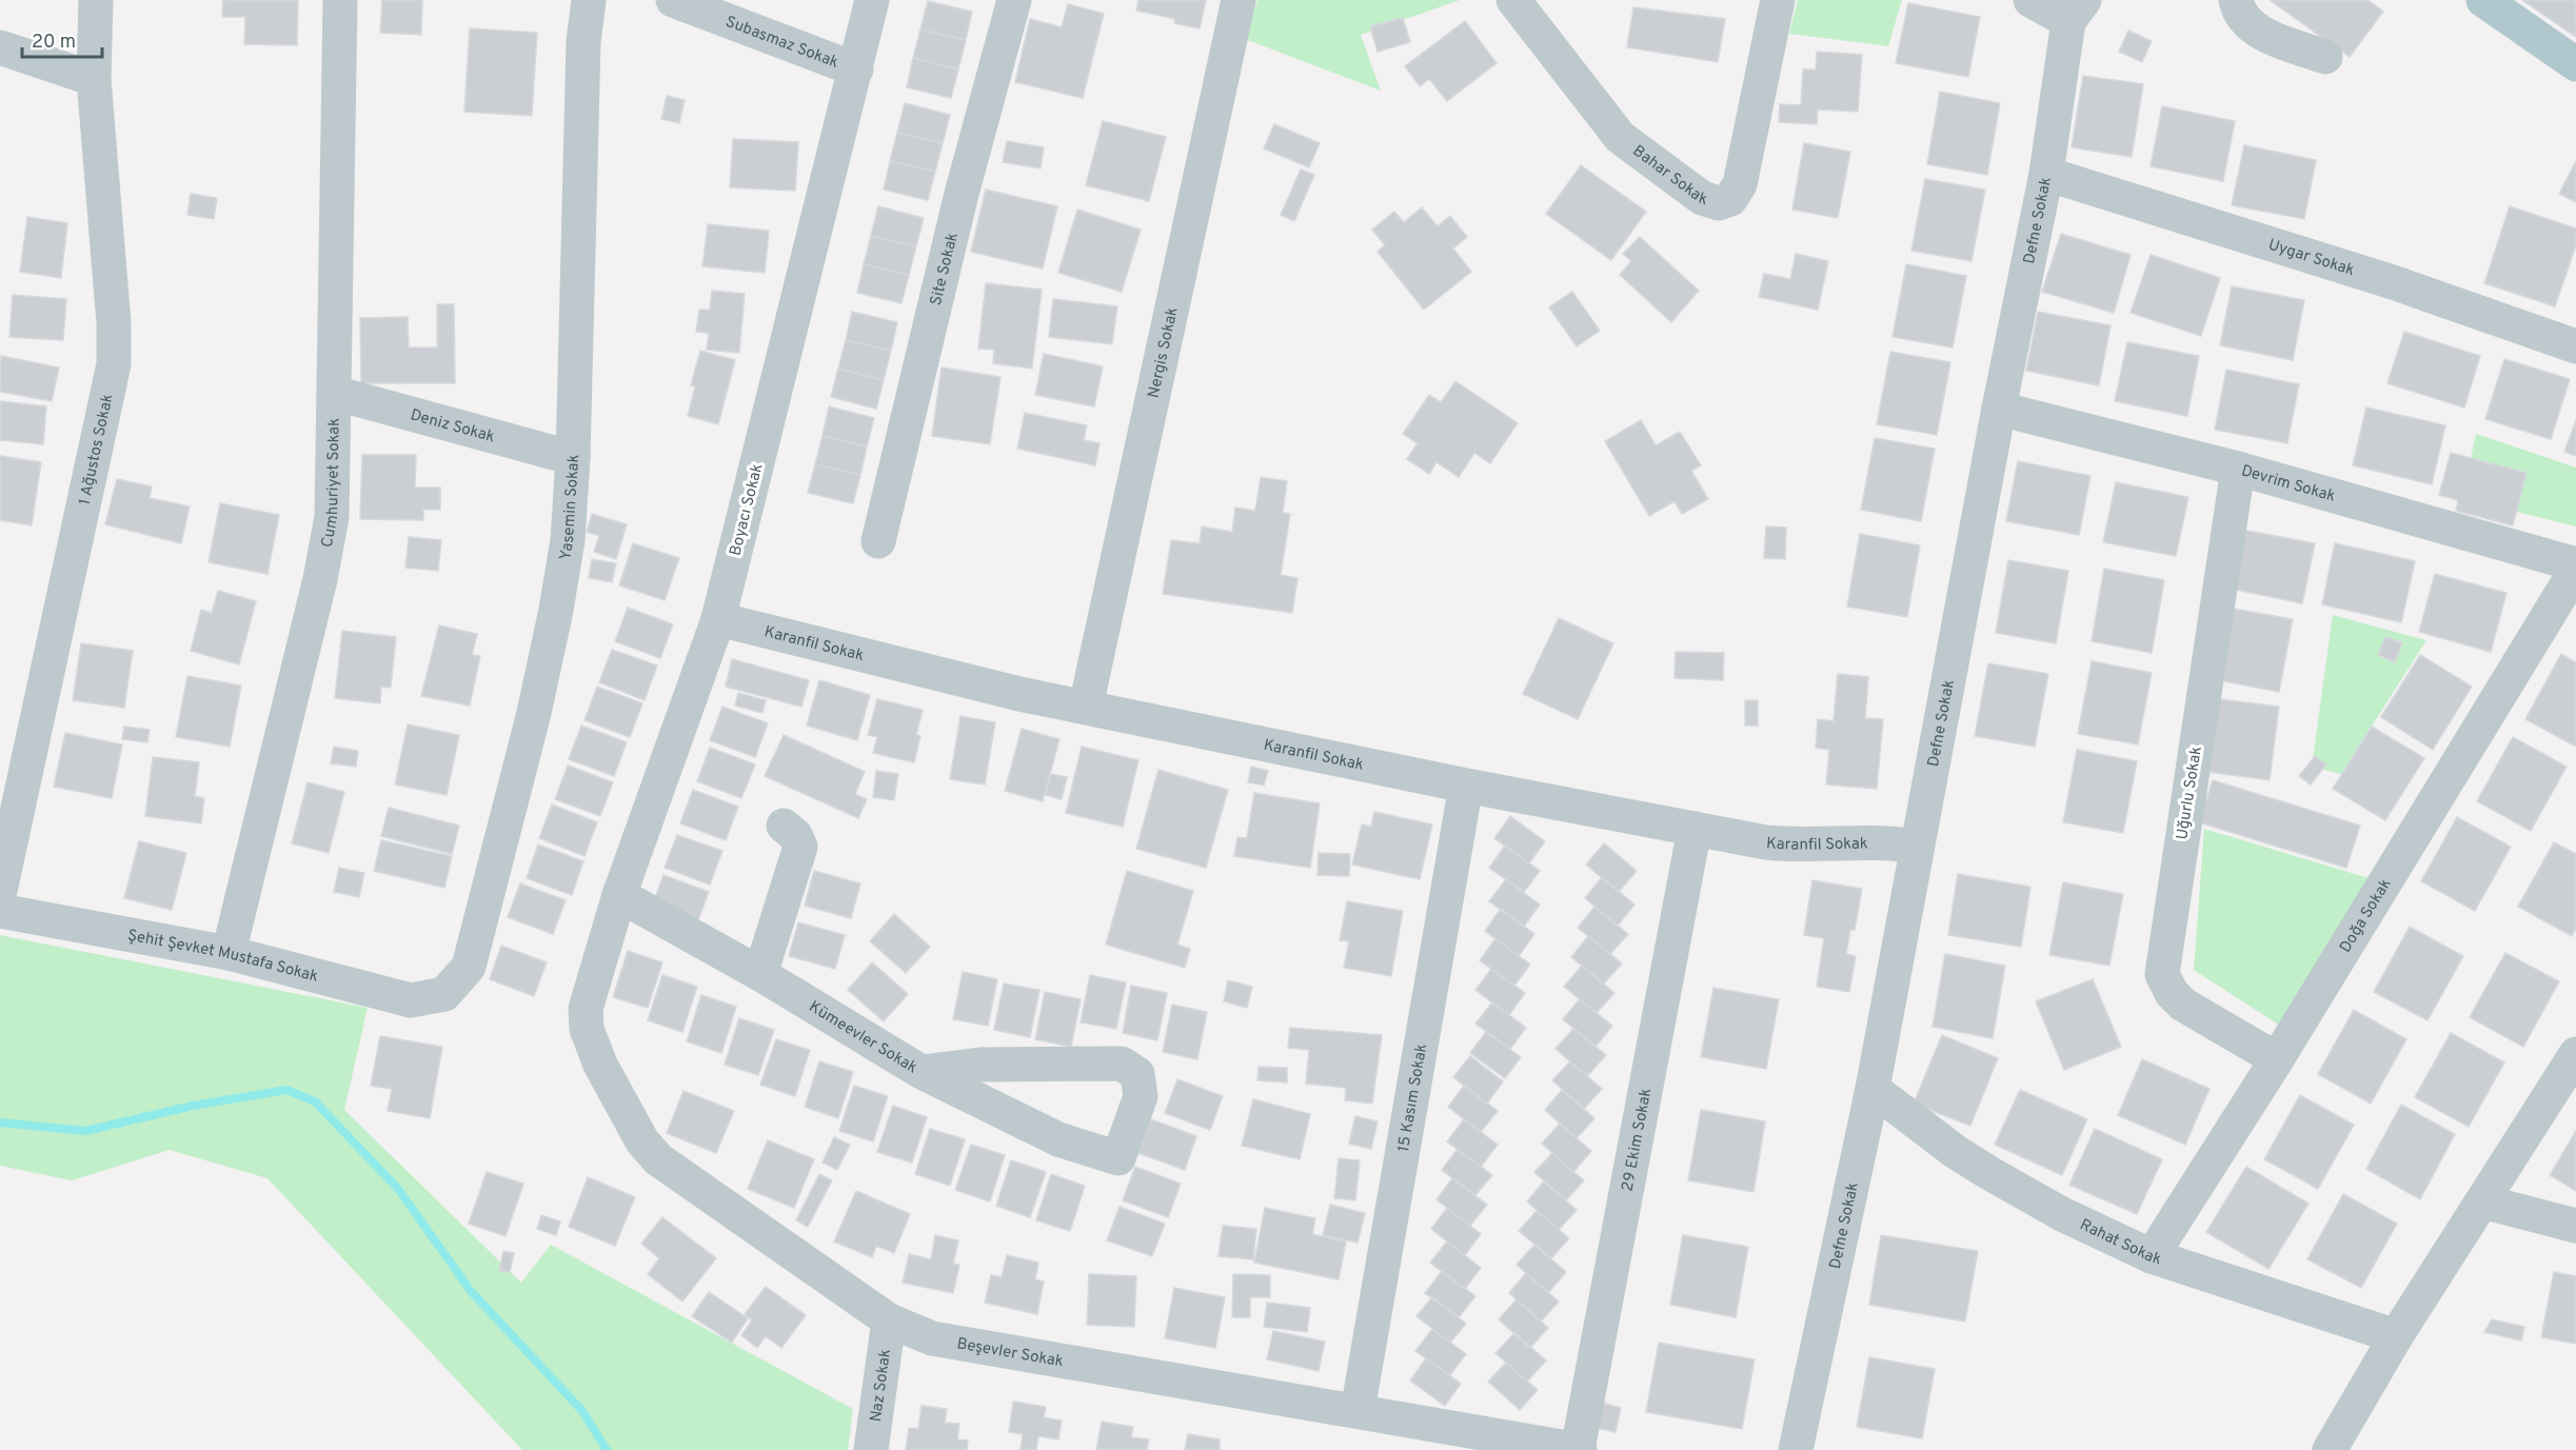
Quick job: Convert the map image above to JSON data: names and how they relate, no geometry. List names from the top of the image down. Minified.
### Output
{"streets":{"street":["Subasmaz Sokak","Bahar Sokak","Defne Sokak","Uygar Sokak","Site Sokak","Nergis Sokak","Deniz Sokak","1 Ağustos Sokak","Cumhuriyet Sokak","Devrim Sokak","Yasemin Sokak","Boyacı Sokak","Karanfil Sokak","Uğurlu Sokak","Doğa Sokak","Şehit Şevket Mustafa Sokak","Kümeevler Sokak","15 Kasım Sokak","29 Ekim Sokak","Rahat Sokak","Beşevler Sokak","Naz Sokak"]},"crossings":[["Subasmaz Sokak","Boyacı Sokak"],["Defne Sokak","Uygar Sokak"],["Defne Sokak","Devrim Sokak"],["Defne Sokak","Karanfil Sokak"],["Defne Sokak","Rahat Sokak"],["Nergis Sokak","Karanfil Sokak"],["Deniz Sokak","Cumhuriyet Sokak"],["Deniz Sokak","Yasemin Sokak"],["Cumhuriyet Sokak","Şehit Şevket Mustafa Sokak"],["Devrim Sokak","Uğurlu Sokak"],["Yasemin Sokak","Şehit Şevket Mustafa Sokak"],["Boyacı Sokak","Karanfil Sokak"],["Boyacı Sokak","Kümeevler Sokak"],["Boyacı Sokak","Beşevler Sokak"],["Karanfil Sokak","15 Kasım Sokak"],["Karanfil Sokak","29 Ekim Sokak"],["Uğurlu Sokak","Doğa Sokak"],["Doğa Sokak","Rahat Sokak"],["15 Kasım Sokak","Beşevler Sokak"],["29 Ekim Sokak","Beşevler Sokak"],["Beşevler Sokak","Naz Sokak"]],"scale_bar":"20 m"}
